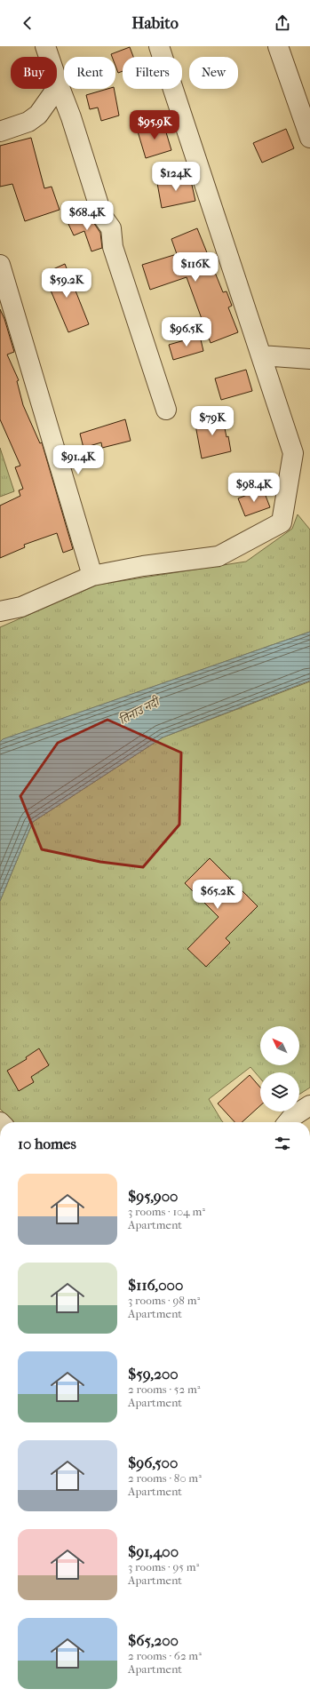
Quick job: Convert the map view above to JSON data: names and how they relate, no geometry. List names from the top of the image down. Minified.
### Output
{"water":["तिनाउ नदी"],"north":"top left","page":{"header":"Habito","chip":["Buy","Rent","Filters","New"],"price":["$95.9K","$124K","$68.4K","$116K","$59.2K","$96.5K","$79K","$91.4K","$98.4K","$65.2K"],"heading":"10 homes","list":[{"name":"$95,900","note":"3 rooms · 104 m² · Apartment"},{"name":"$116,000","note":"3 rooms · 98 m² · Apartment"},{"name":"$59,200","note":"2 rooms · 52 m² · Apartment"},{"name":"$96,500","note":"2 rooms · 80 m² · Apartment"},{"name":"$91,400","note":"3 rooms · 95 m² · Apartment"},{"name":"$65,200","note":"2 rooms · 62 m² · Apartment"}]}}
